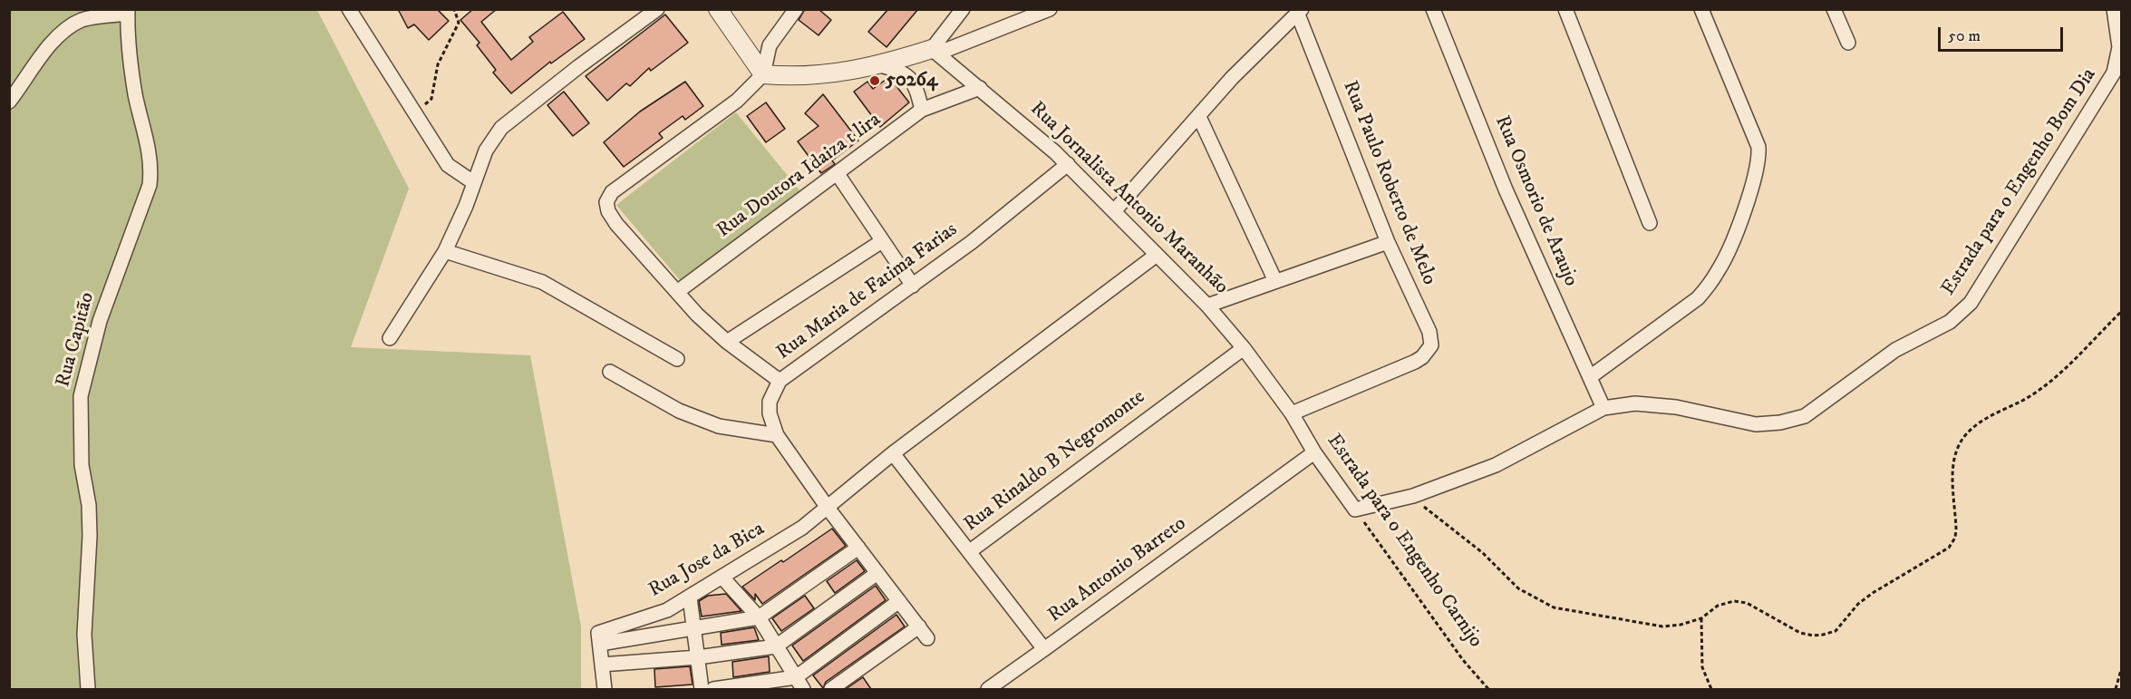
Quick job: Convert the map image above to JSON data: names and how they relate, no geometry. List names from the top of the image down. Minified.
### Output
{"streets":{"street":["Rua Doutora Idaiza t lira","Estrada para o Engenho Bom Dia","Rua Paulo Roberto de Melo","Rua Jornalista Antonio Maranhão","Rua Osmorio de Araujo","Rua Maria de Fatima Farias","Rua Capitão","Rua Rinaldo B Negromonte","Estrada para o Engenho Carnijo","Rua Jose da Bica","Rua Antonio Barreto"]},"crossings":[["Rua Doutora Idaiza t lira","Rua Jornalista Antonio Maranhão"],["Estrada para o Engenho Bom Dia","Rua Osmorio de Araujo"],["Rua Paulo Roberto de Melo","Rua Jornalista Antonio Maranhão"],["Rua Paulo Roberto de Melo","Estrada para o Engenho Carnijo"],["Rua Jornalista Antonio Maranhão","Rua Maria de Fatima Farias"],["Rua Jornalista Antonio Maranhão","Rua Rinaldo B Negromonte"],["Rua Jornalista Antonio Maranhão","Estrada para o Engenho Carnijo"],["Rua Maria de Fatima Farias","Rua Jose da Bica"],["Rua Rinaldo B Negromonte","Rua Jose da Bica"],["Rua Rinaldo B Negromonte","Rua Antonio Barreto"],["Estrada para o Engenho Carnijo","Rua Antonio Barreto"]],"places":["50264"],"scale_bar":"50 m"}
